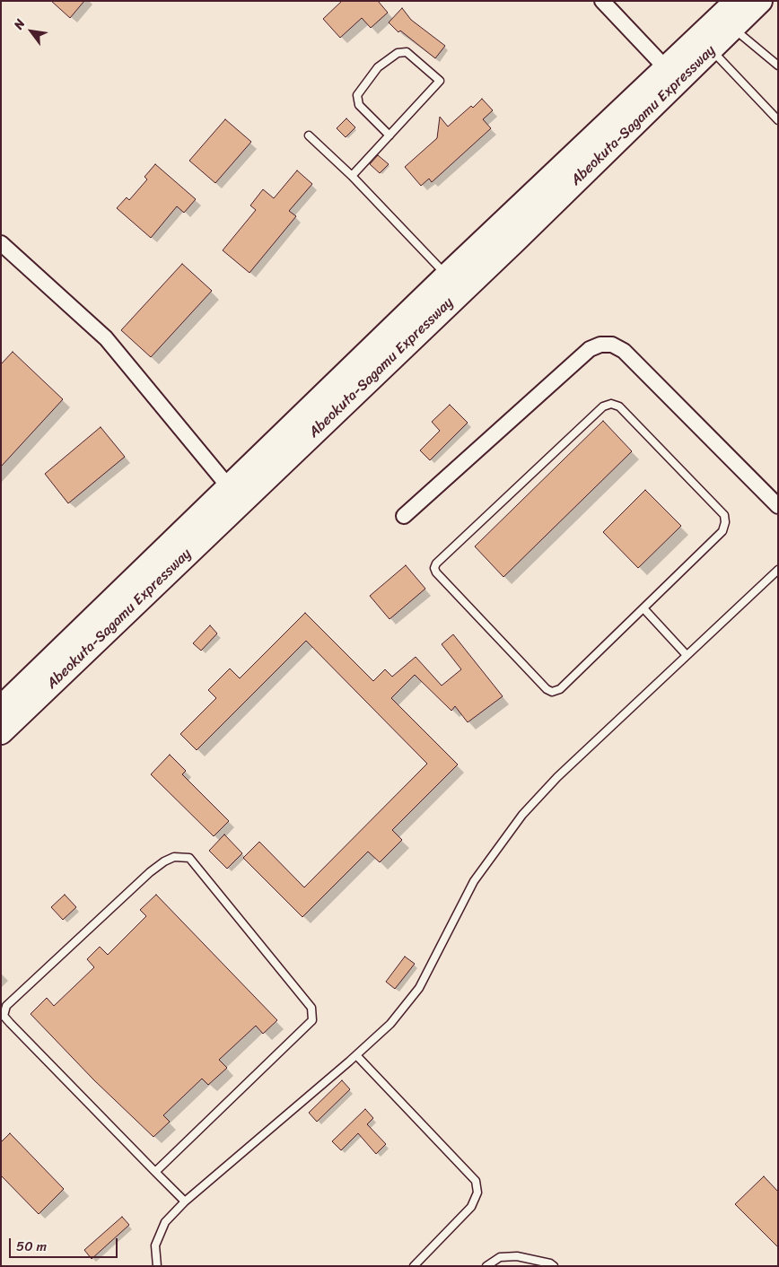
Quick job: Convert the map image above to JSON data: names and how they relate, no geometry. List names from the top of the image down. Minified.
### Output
{"streets":{"highway":["Abeokuta-Sagamu Expressway"]},"scale_bar":"50 m","north":"top left"}
